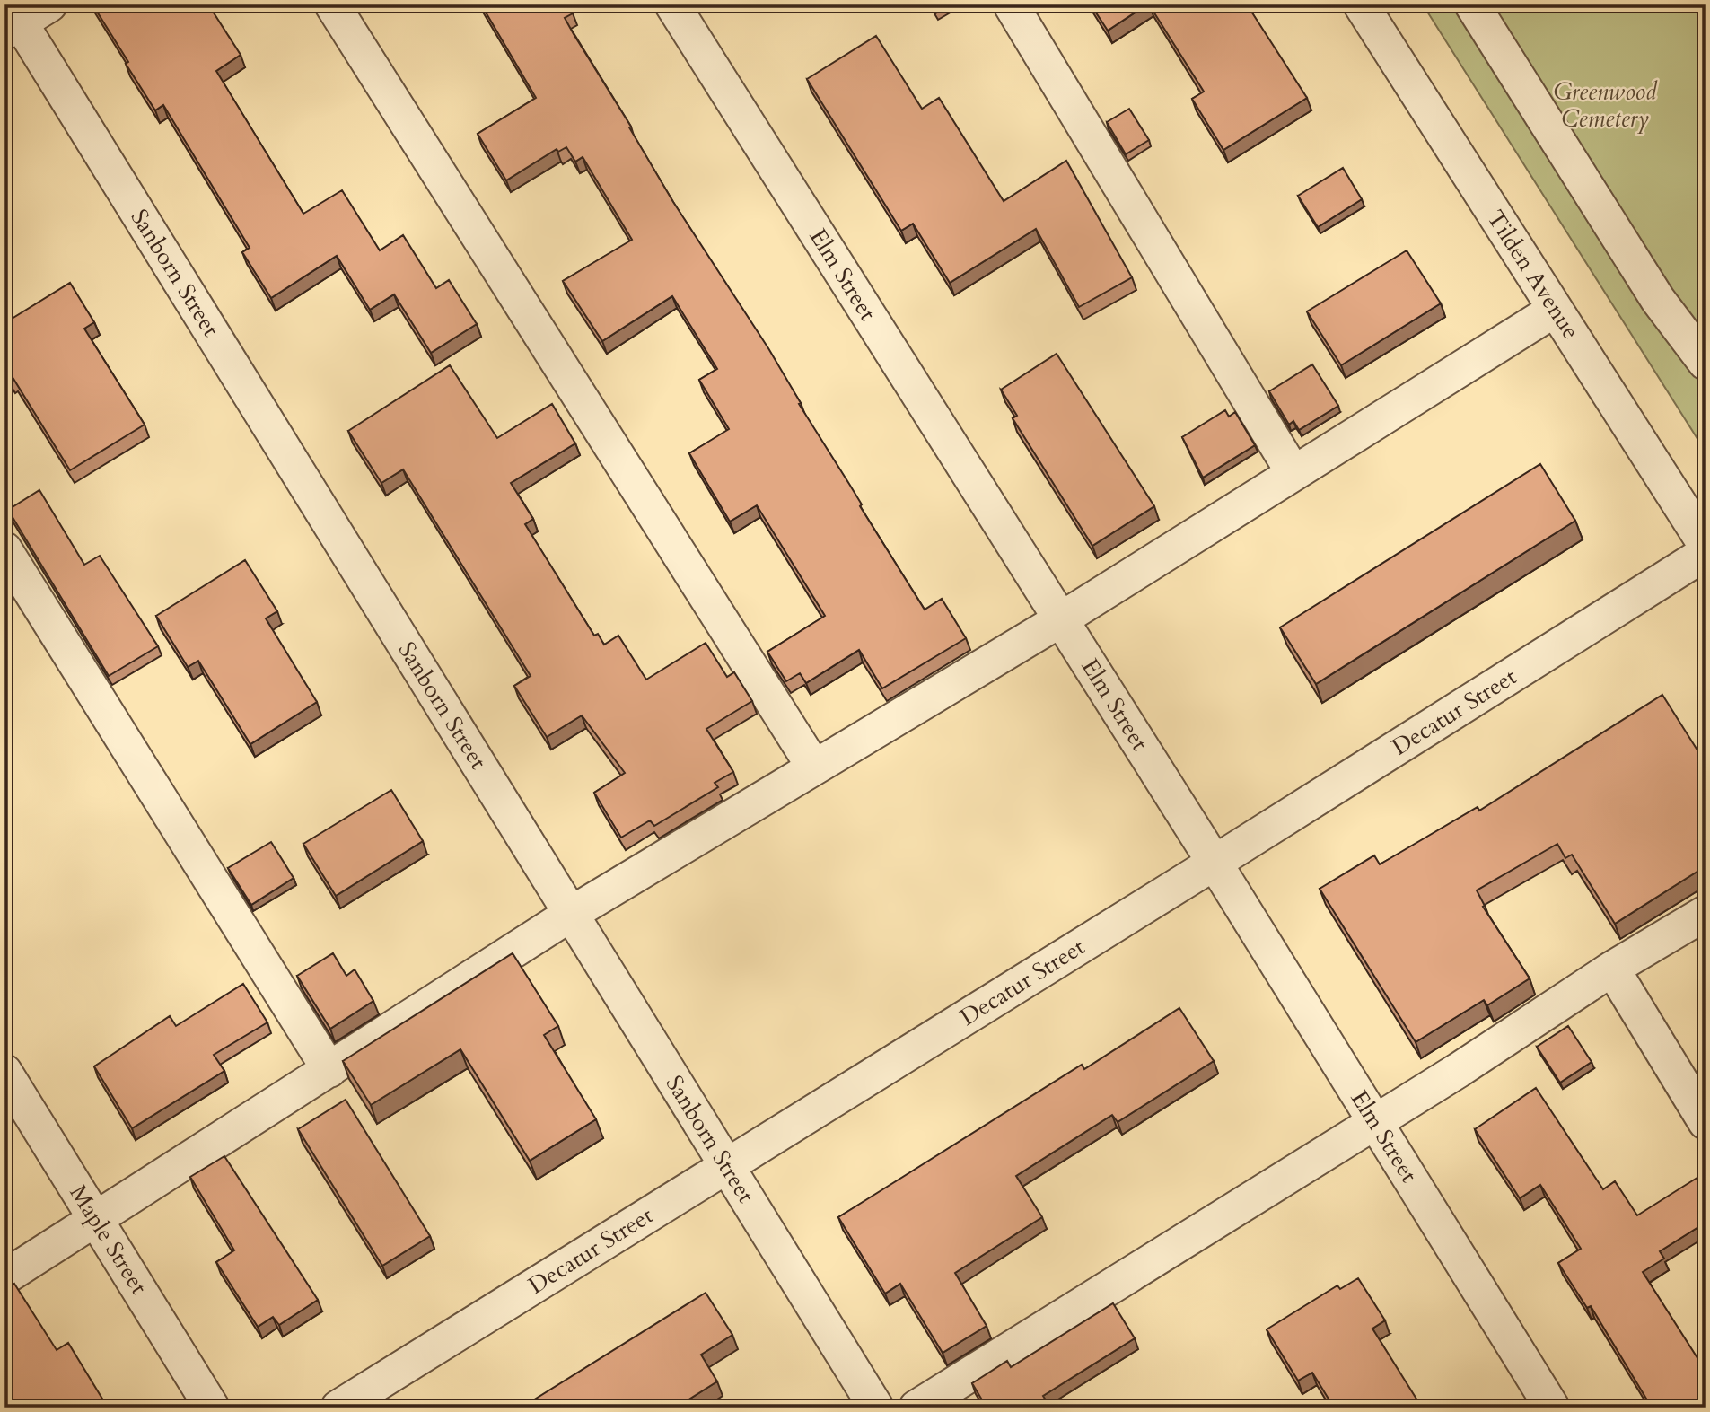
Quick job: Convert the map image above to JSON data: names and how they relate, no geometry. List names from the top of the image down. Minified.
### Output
{"streets":{"street":["Sanborn Street","Elm Street","Tilden Avenue","Decatur Street","Maple Street"]},"crossings":[["Sanborn Street","Decatur Street"],["Elm Street","Decatur Street"]],"parks":["Greenwood Cemetery"]}
